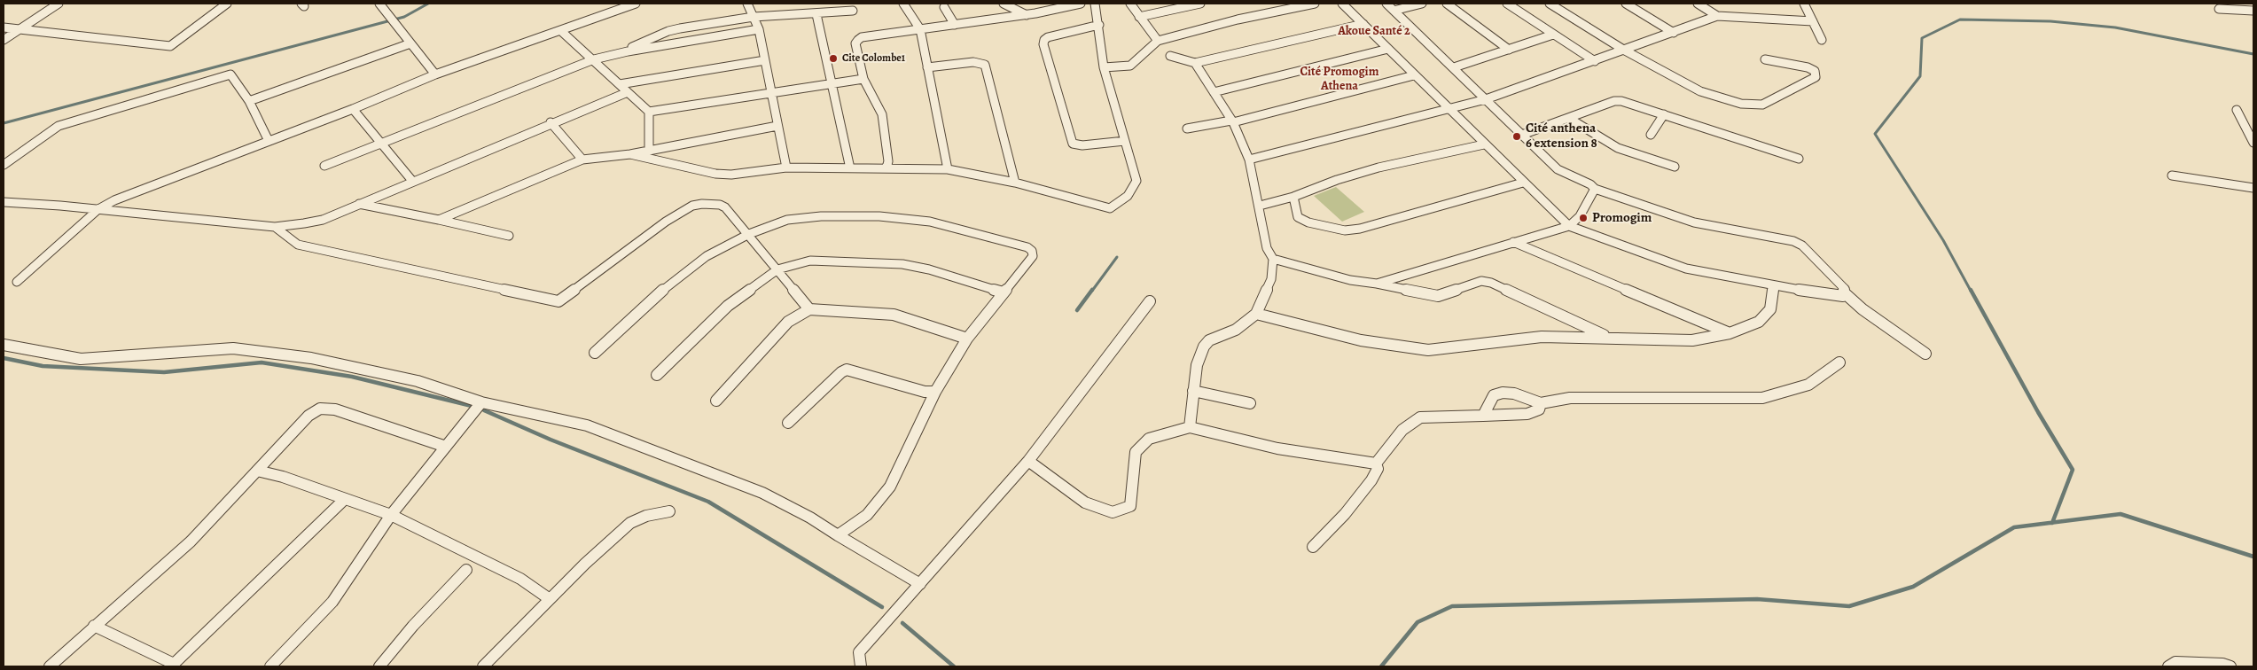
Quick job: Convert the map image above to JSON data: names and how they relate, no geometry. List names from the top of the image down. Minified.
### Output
{"districts":["Akoue Santé 2","Cité Promogim Athena"],"places":["Cite Colombe1","Cité anthena 6 extension 8","Promogim"]}
